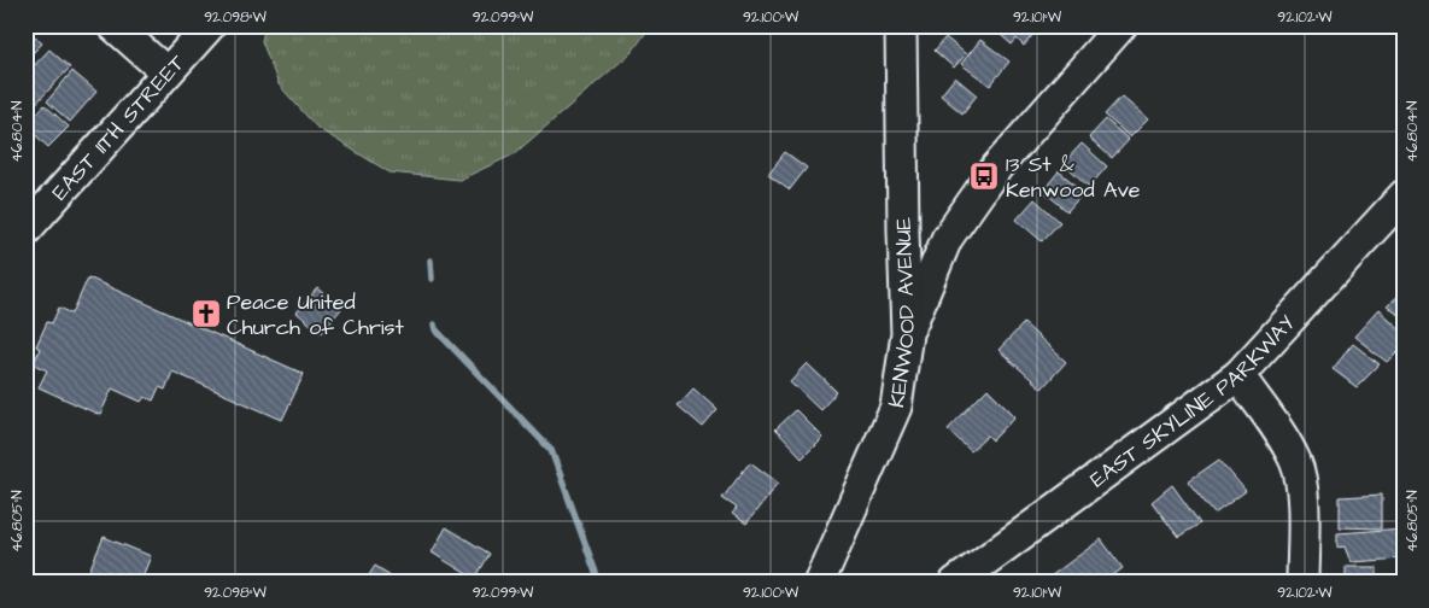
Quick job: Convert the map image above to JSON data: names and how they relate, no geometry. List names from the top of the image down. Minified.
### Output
{"streets":{"street":["EAST 11TH STREET","KENWOOD AVENUE","EAST SKYLINE PARKWAY"]},"places":{"bus stop":["13 St & Kenwood Ave"],"church":["Peace United Church of Christ"]},"coordinates":["92.098°W","92.099°W","92.100°W","92.101°W","92.102°W","46.804°N","46.805°N"]}
